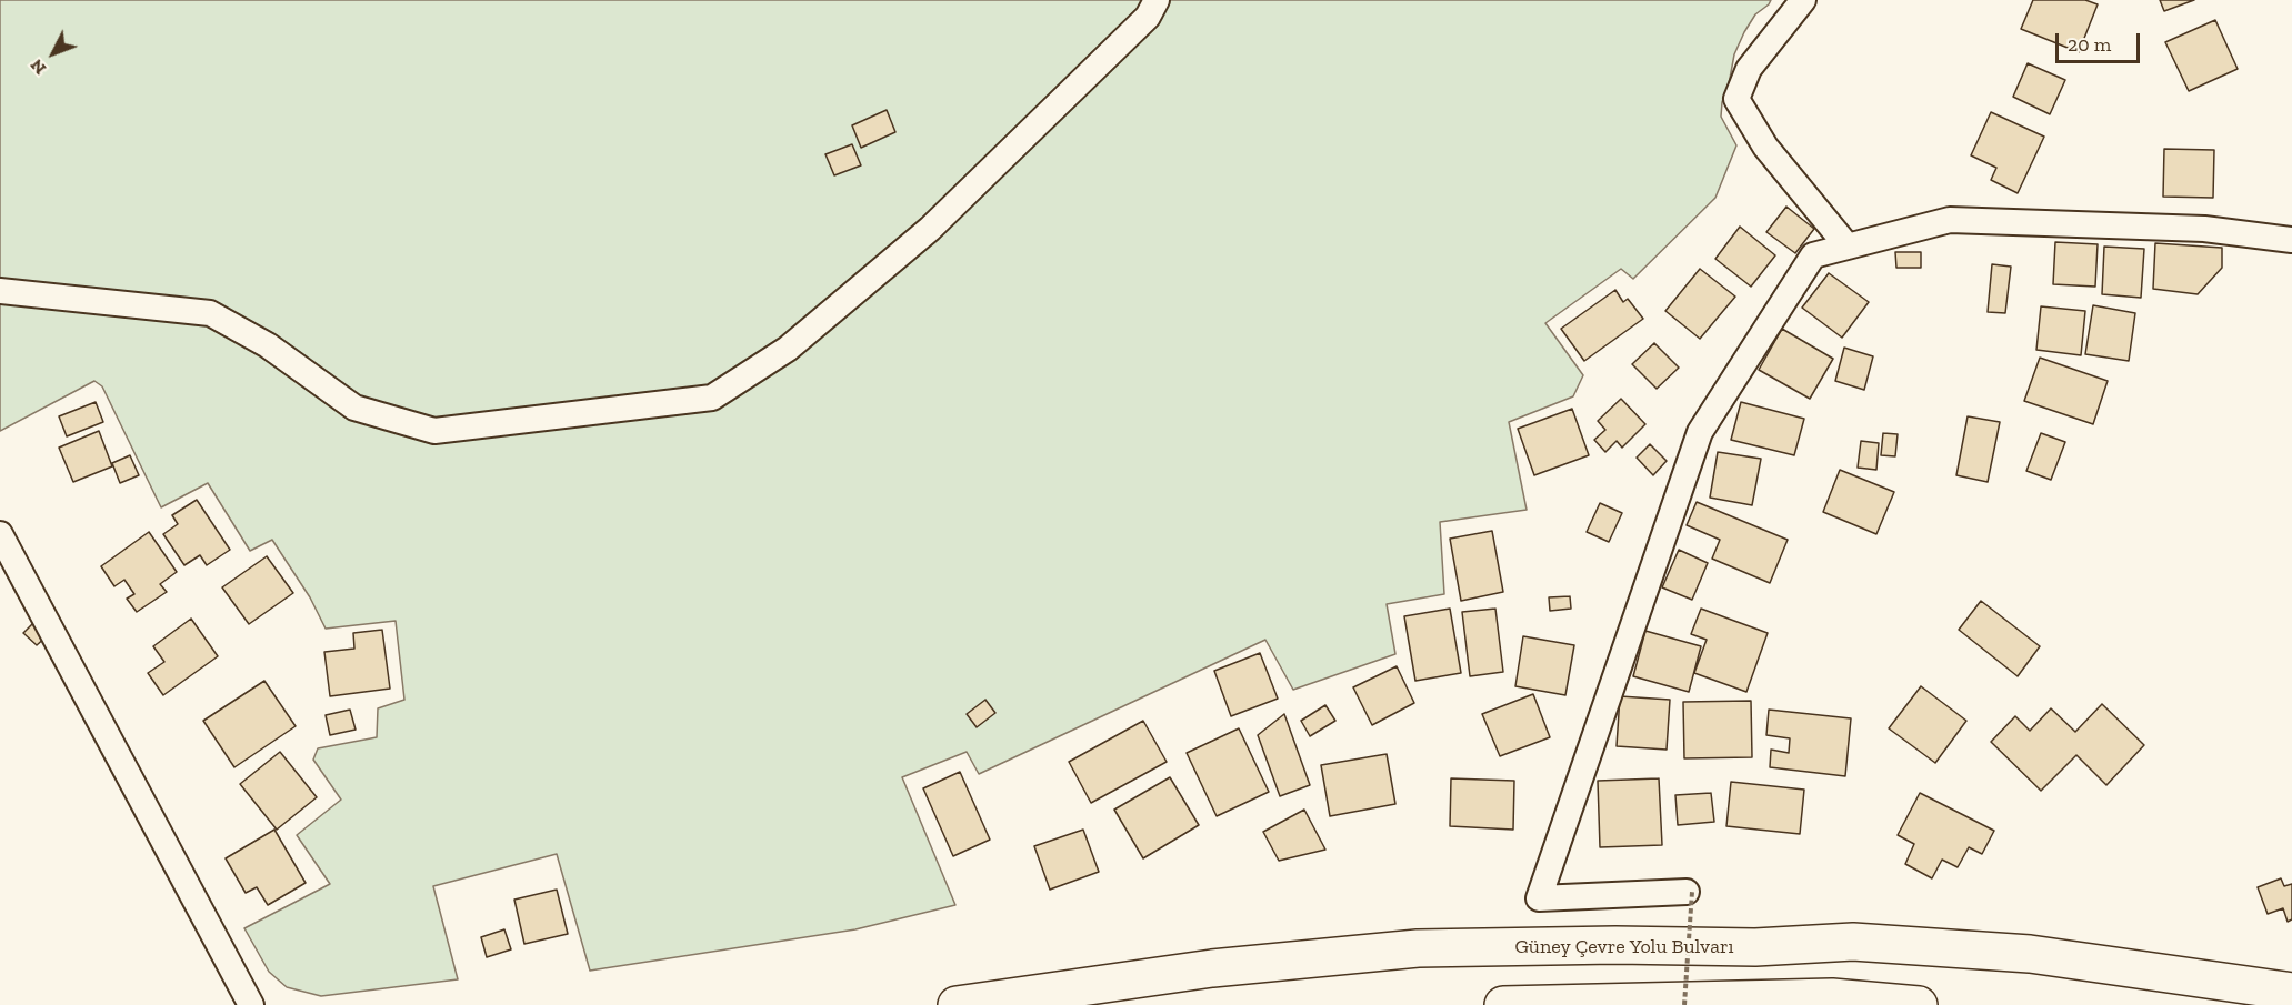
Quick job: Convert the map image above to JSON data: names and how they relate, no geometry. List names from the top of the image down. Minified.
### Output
{"streets":{"highway":["Güney Çevre Yolu Bulvarı"]},"scale_bar":"20 m","north":"bottom left"}
